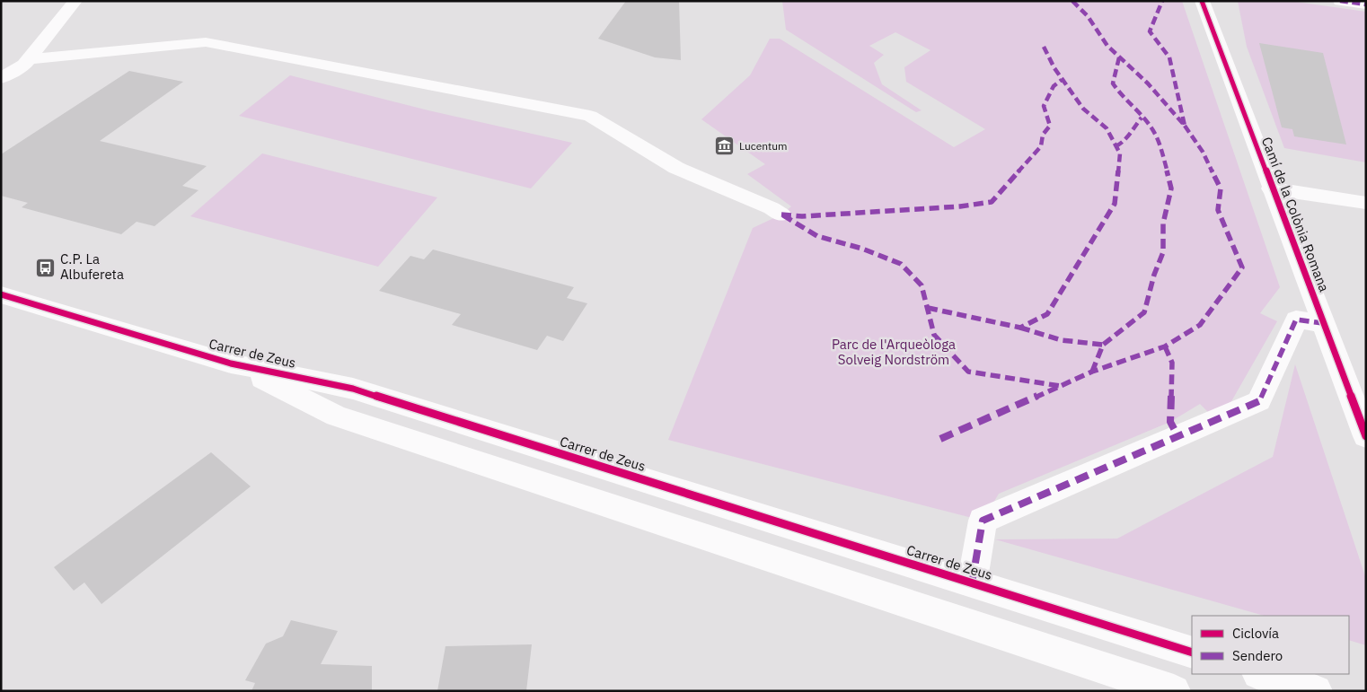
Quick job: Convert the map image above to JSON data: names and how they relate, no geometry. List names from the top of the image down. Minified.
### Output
{"streets":{"street":["Camí de la Colònia Romana","Carrer de Zeus"]},"parks":["Parc de l'Arqueòloga Solveig Nordström"],"places":{"museum":["Lucentum"],"bus stop":["C.P. La Albufereta"]},"legend":["Ciclovía","Sendero"]}
